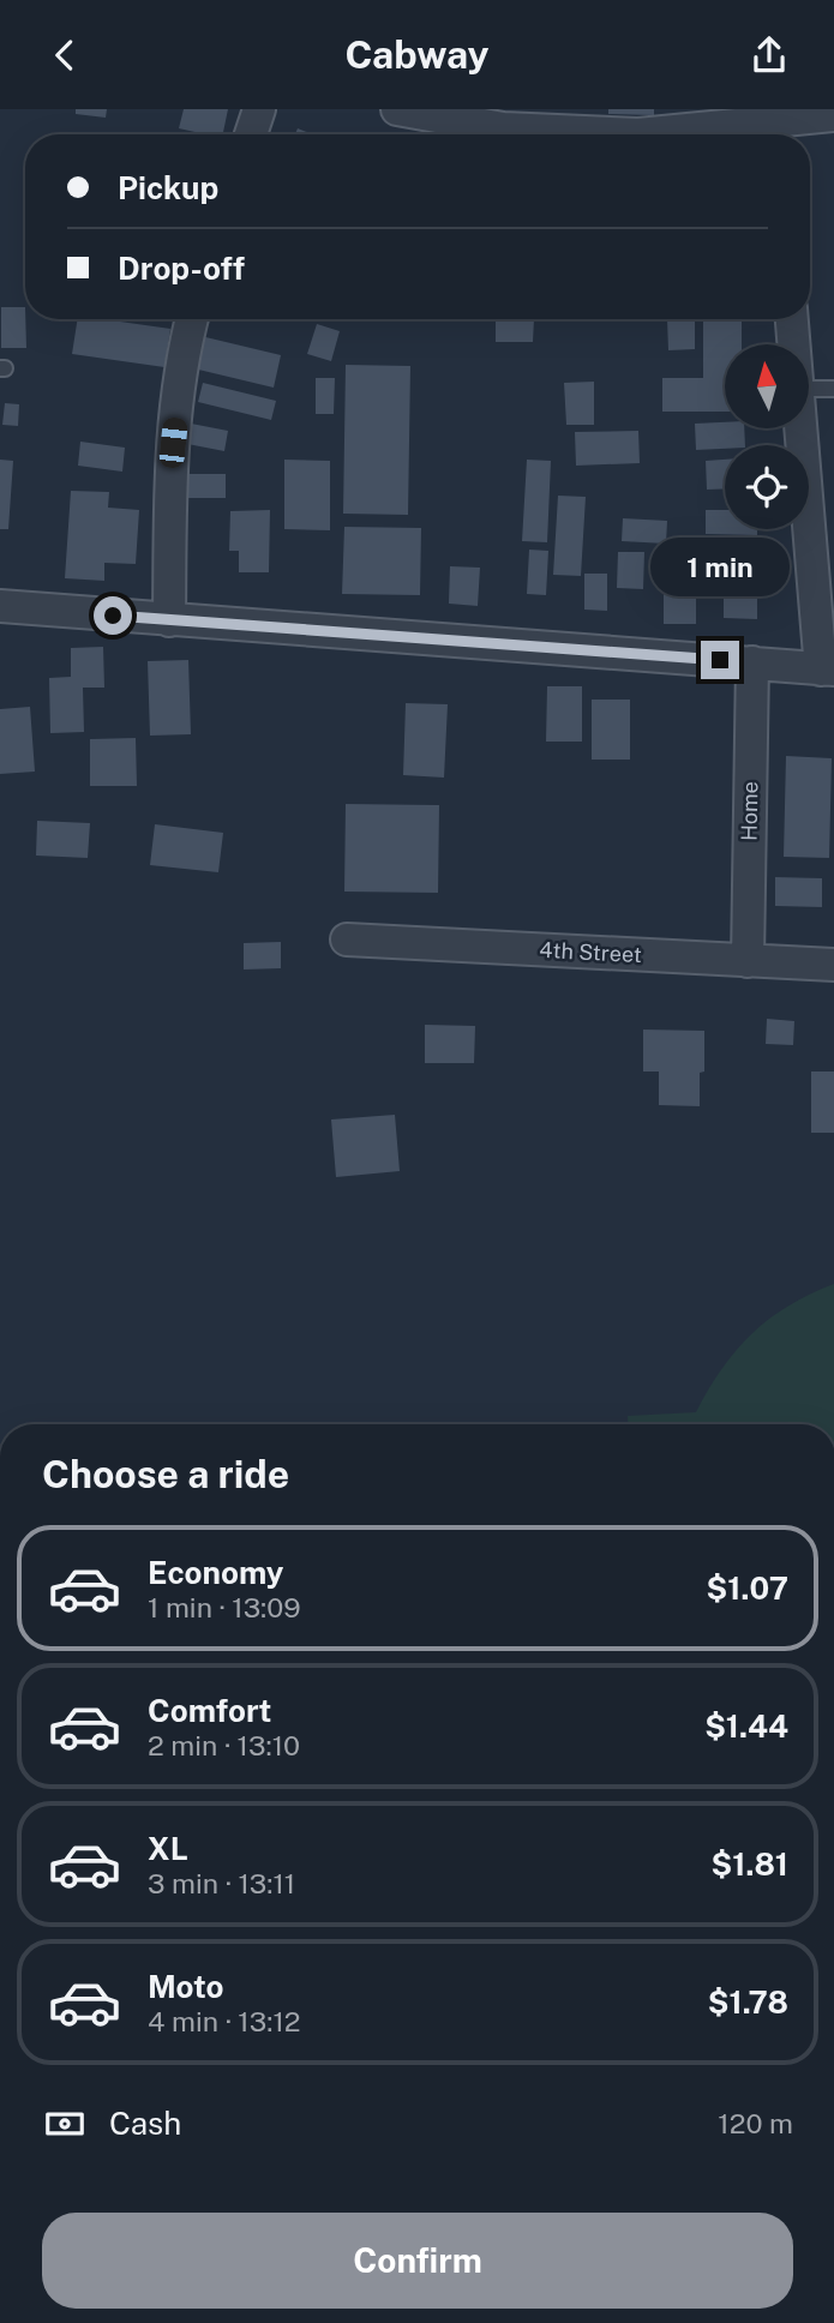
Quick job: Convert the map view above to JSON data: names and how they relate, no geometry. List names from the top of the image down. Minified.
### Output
{"streets":{"street":["Home","4th Street"]},"crossings":[["Home","4th Street"]],"north":"top","page":{"header":"Cabway","banner":["Pickup","Drop-off"],"bubble":"1 min","heading":"Choose a ride","list":[{"name":"Economy","note":"1 min · 13:09","value":"$1.07"},{"name":"Comfort","note":"2 min · 13:10","value":"$1.44"},{"name":"XL","note":"3 min · 13:11","value":"$1.81"},{"name":"Moto","note":"4 min · 13:12","value":"$1.78"}],"pay":["Cash","120 m"],"buttons":"Confirm"}}
